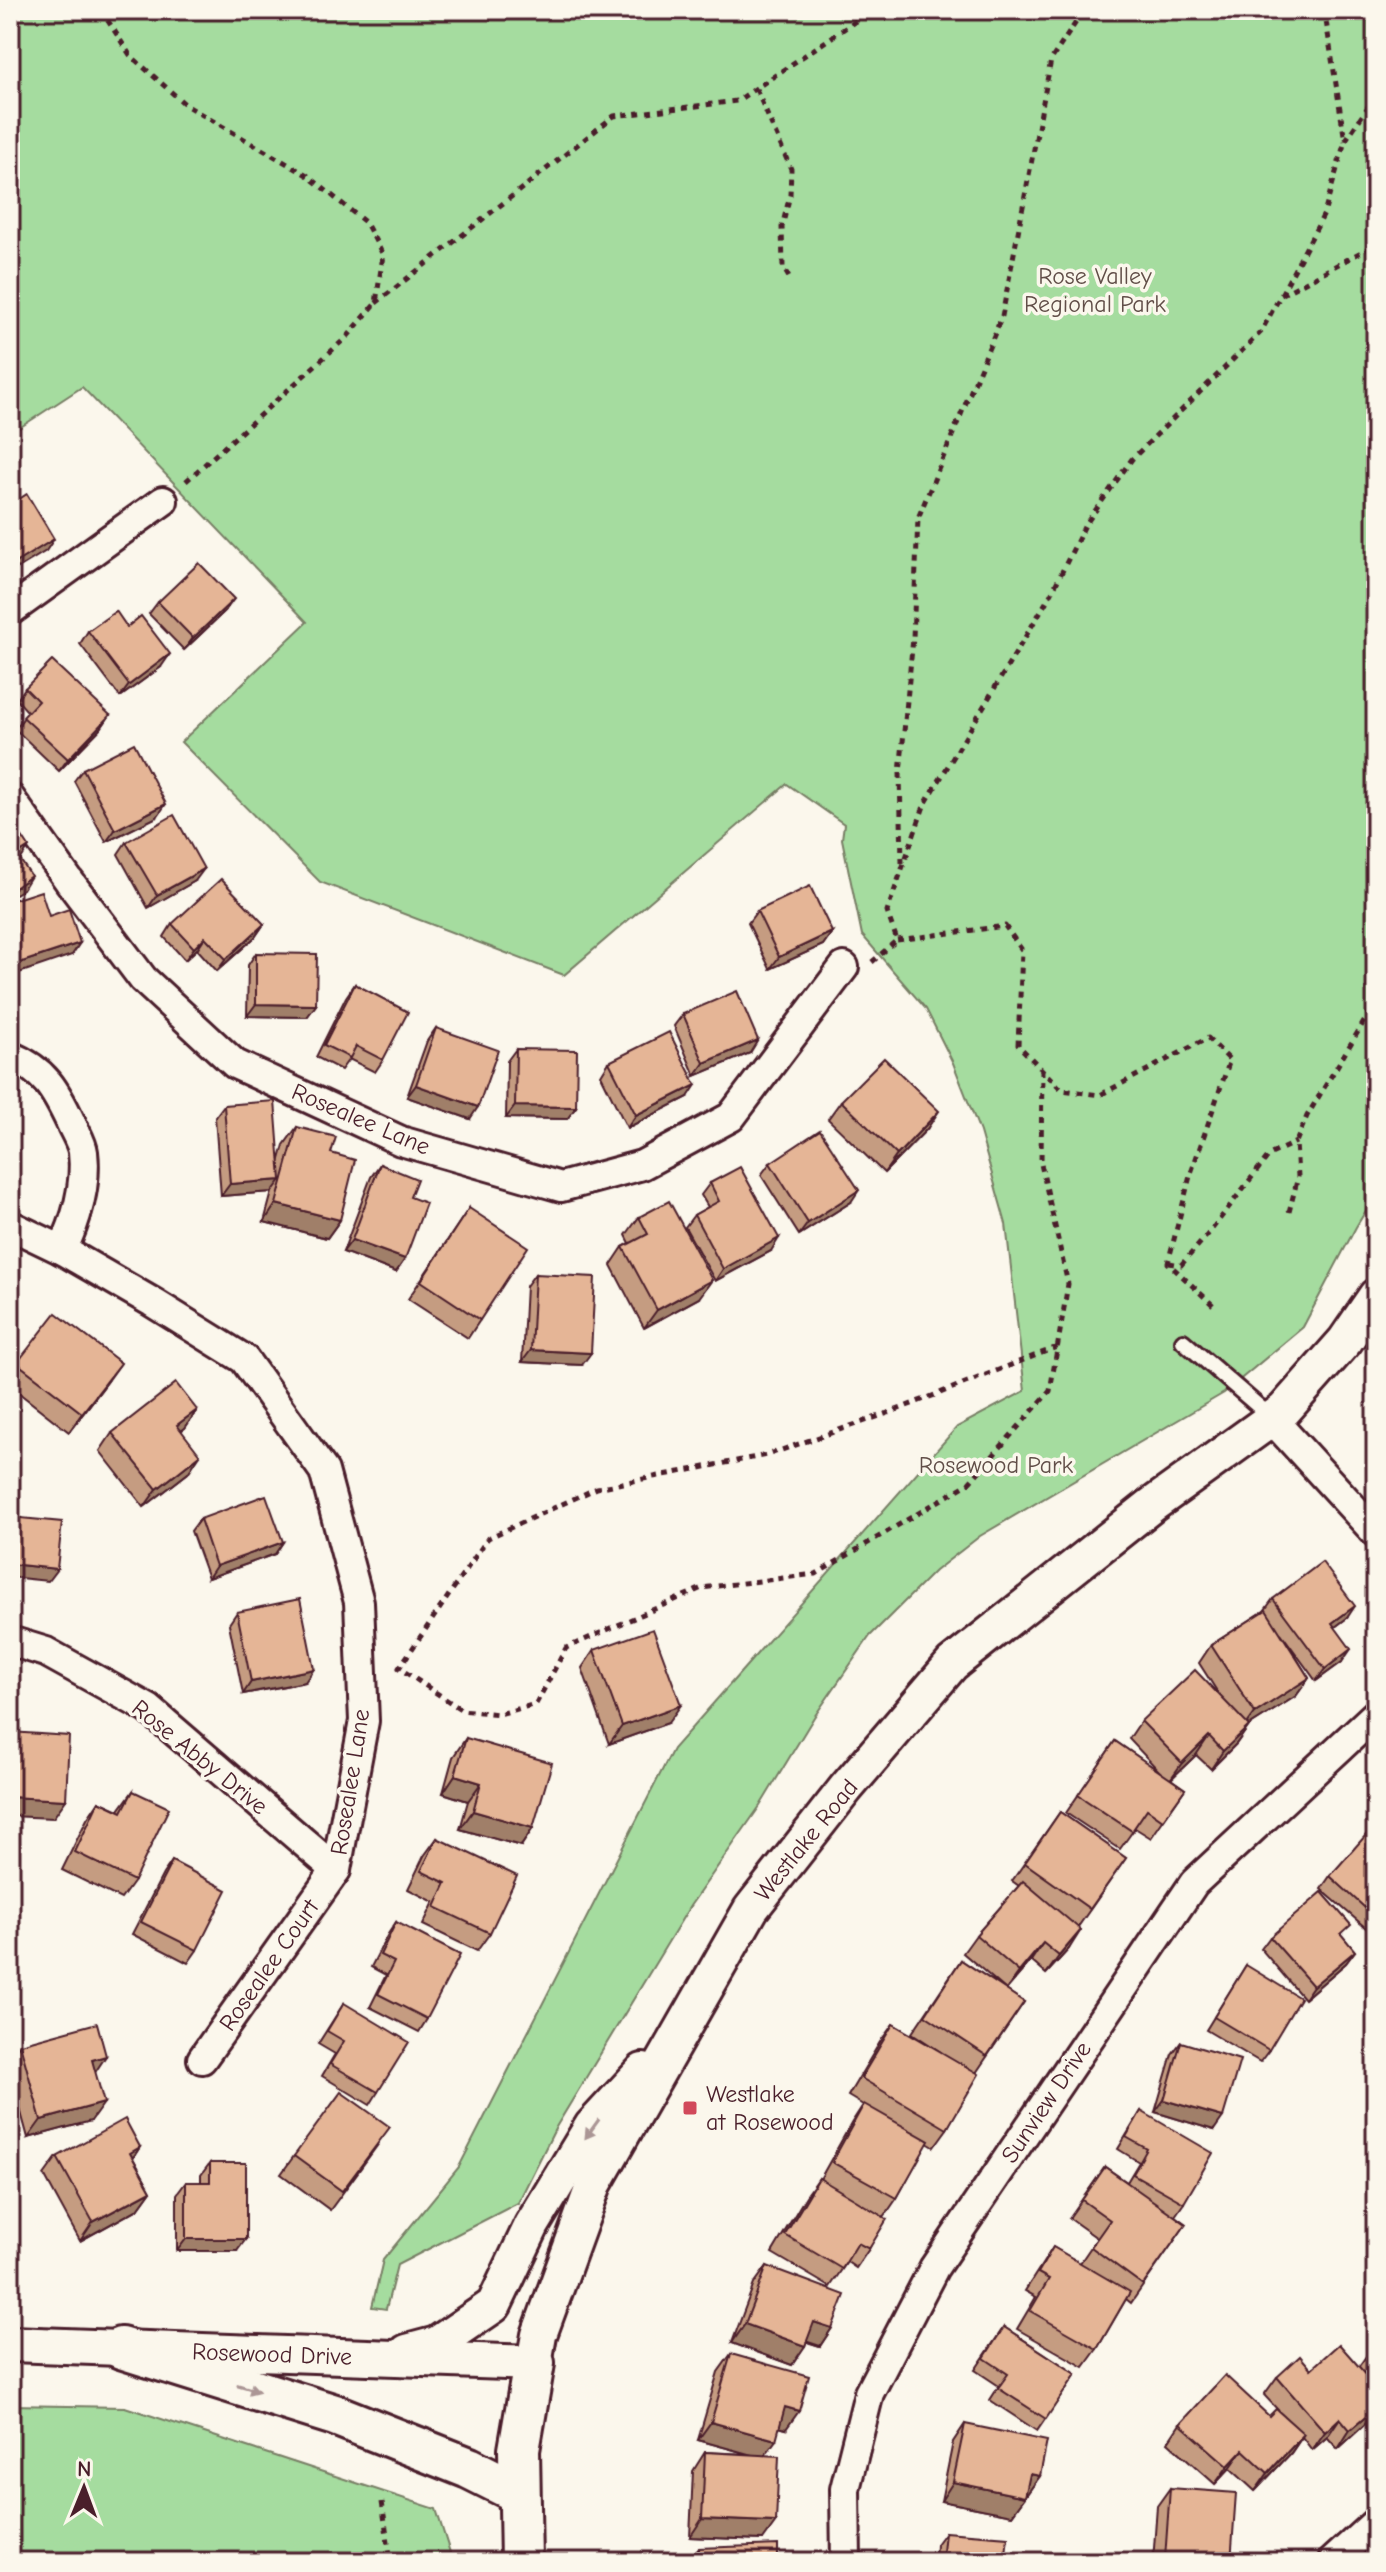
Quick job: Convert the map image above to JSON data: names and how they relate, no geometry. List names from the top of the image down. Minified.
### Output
{"streets":{"main road":["Westlake Road"],"street":["Rosealee Lane","Rose Abby Drive","Rosealee Court","Sunview Drive","Rosewood Drive"]},"crossings":[["Rosealee Lane","Rose Abby Drive"],["Rosealee Lane","Rosealee Court"],["Rose Abby Drive","Rosealee Court"],["Westlake Road","Rosewood Drive"]],"parks":["Rose Valley Regional Park","Rosewood Park"],"places":{"transit":["Westlake at Rosewood"]},"north":"top"}
